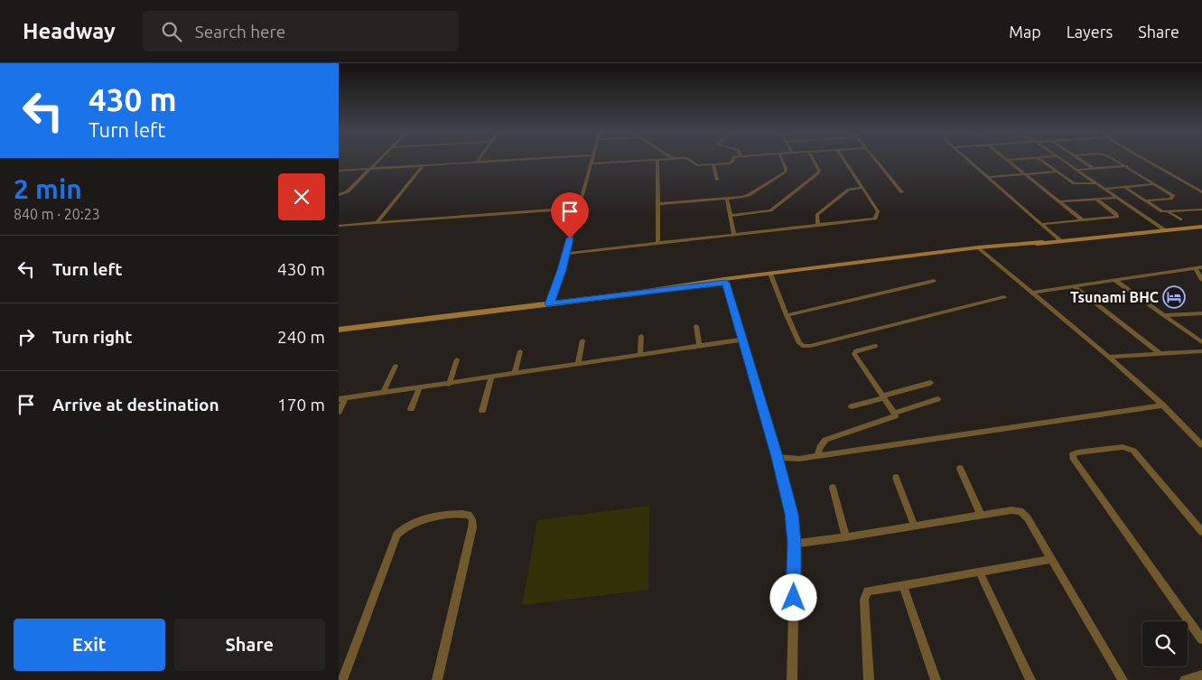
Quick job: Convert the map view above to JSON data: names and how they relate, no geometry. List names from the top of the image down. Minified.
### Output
{"places":{"hotel":["Tsunami BHC"]},"page":{"header":"Headway","search":"Search here","nav":["Map","Layers","Share"],"turn":["430 m","Turn left"],"heading":["2 min","840 m · 20:23"],"list":[{"name":"Turn left","value":"430 m"},{"name":"Turn right","value":"240 m"},{"name":"Arrive at destination","value":"170 m"}],"buttons":["Exit","Share"]}}
